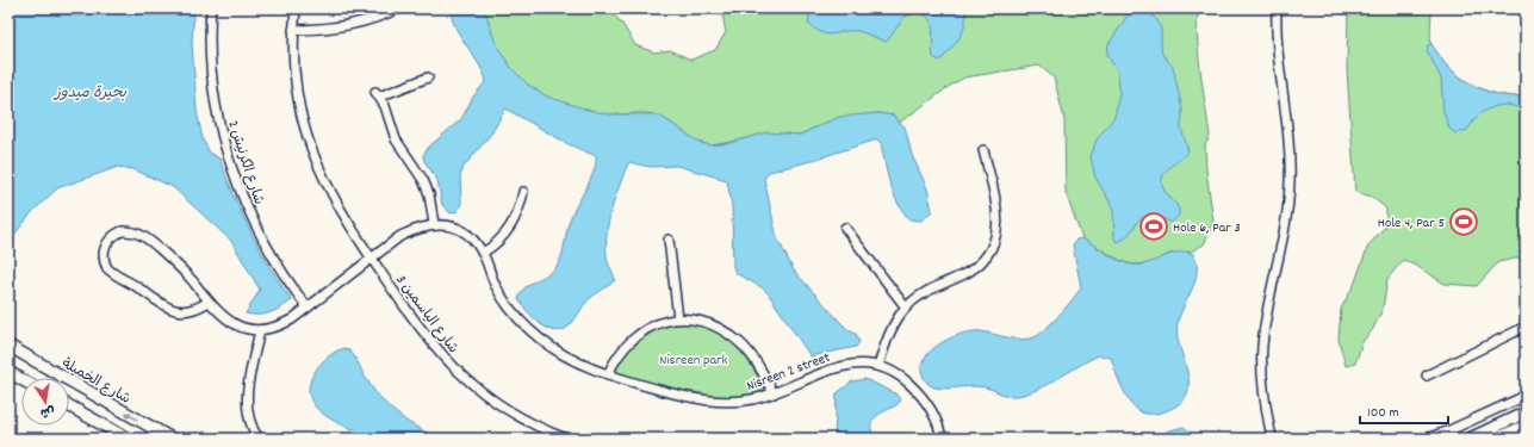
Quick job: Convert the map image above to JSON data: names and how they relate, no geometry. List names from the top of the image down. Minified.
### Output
{"streets":{"main road":["شارع الخميلة"],"street":["شارع الكرنيش 2","شارع الياسمين 3","Nisreen 2 street"]},"crossings":[["شارع الكرنيش 2","Nisreen 2 street"],["شارع الياسمين 3","Nisreen 2 street"]],"water":["بحيرة ميدوز"],"parks":["Nisreen park"],"places":{"sports":["Hole 4, Par 5","Hole 6, Par 3"]},"scale_bar":"100 m","north":"bottom"}
